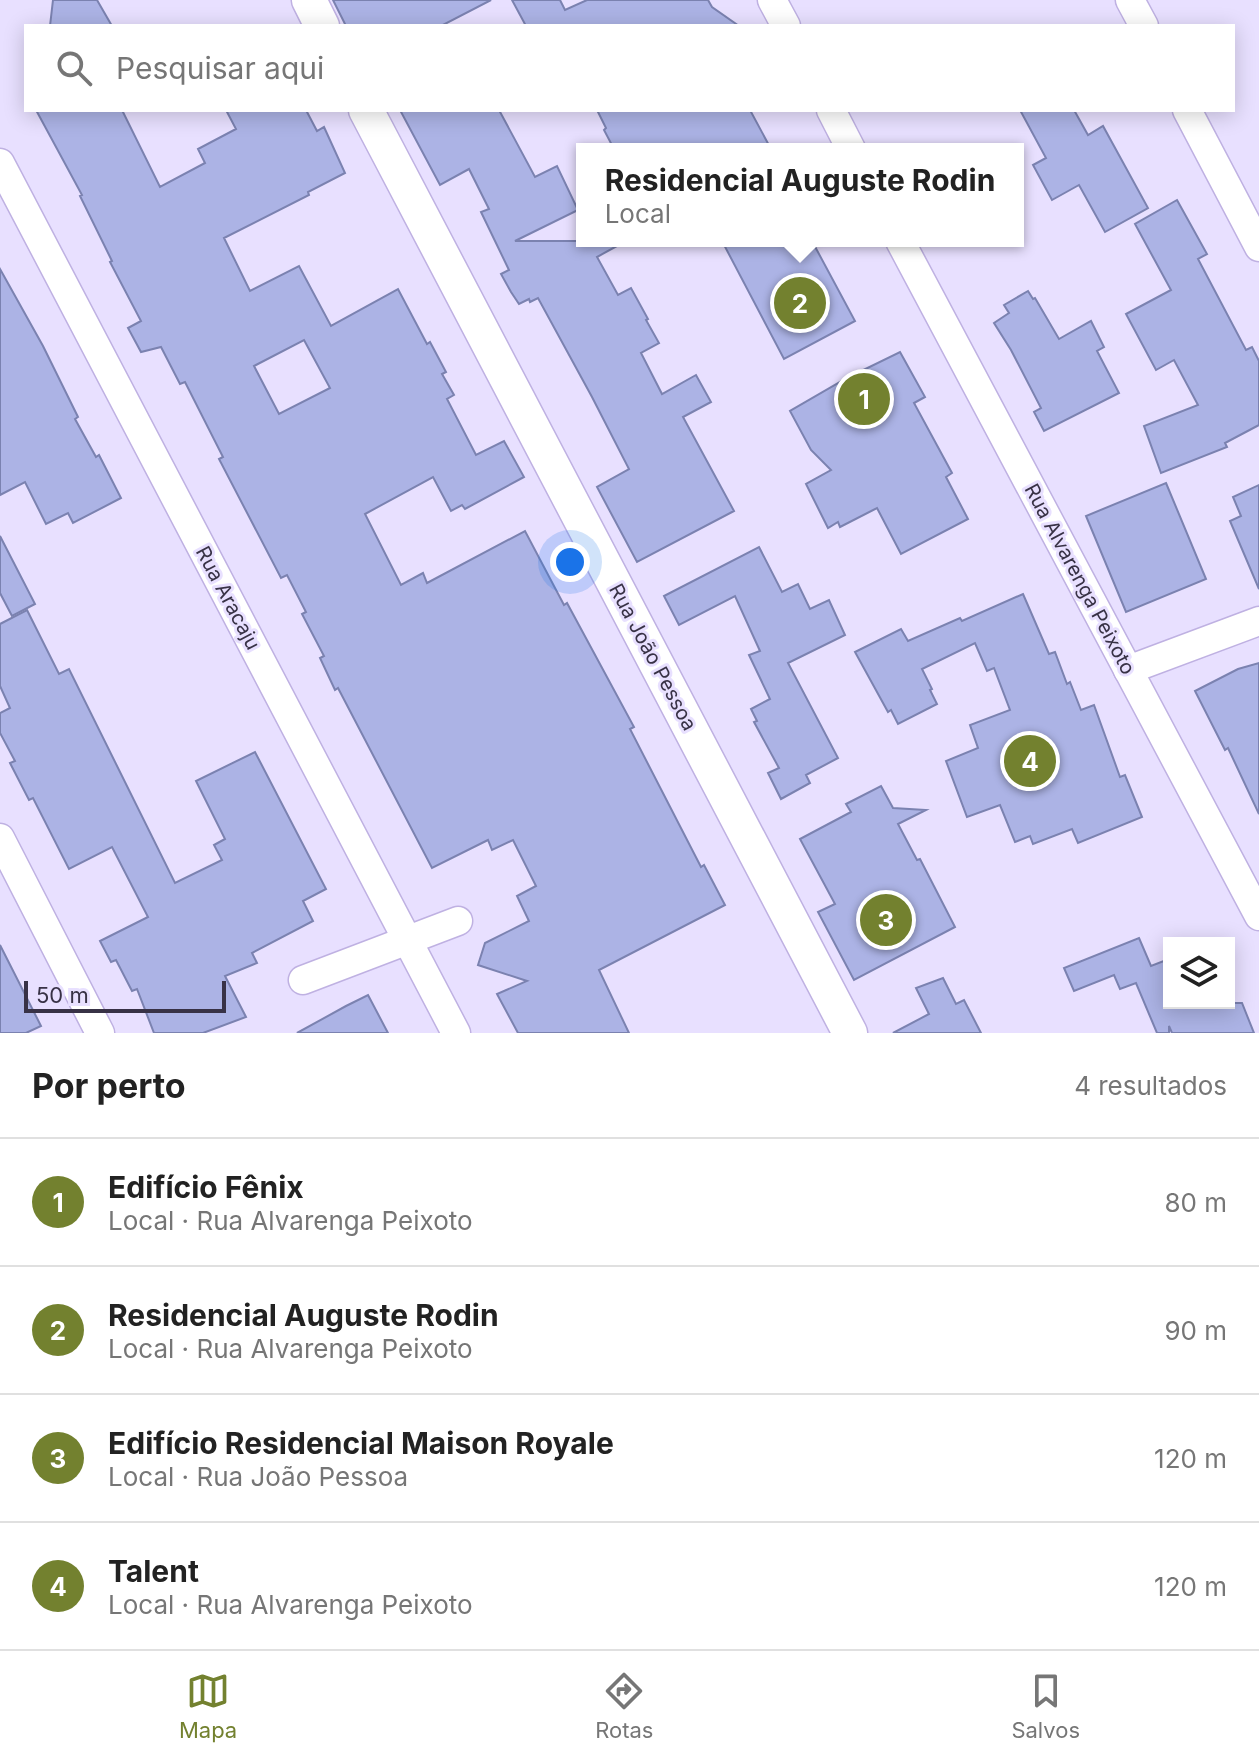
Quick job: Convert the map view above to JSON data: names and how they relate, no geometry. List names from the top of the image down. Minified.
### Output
{"streets":{"street":["Rua Alvarenga Peixoto","Rua Aracaju","Rua João Pessoa"]},"scale_bar":"50 m","page":{"search":"Pesquisar aqui","popup":["Residencial Auguste Rodin","Local"],"pins":["2","1","4","3"],"scale":"50 m","heading":["Por perto","4 resultados"],"list":[{"mark":"1","name":"Edifício Fênix","note":"Local · Rua Alvarenga Peixoto","value":"80 m"},{"mark":"2","name":"Residencial Auguste Rodin","note":"Local · Rua Alvarenga Peixoto","value":"90 m"},{"mark":"3","name":"Edifício Residencial Maison Royale","note":"Local · Rua João Pessoa","value":"120 m"},{"mark":"4","name":"Talent","note":"Local · Rua Alvarenga Peixoto","value":"120 m"}],"nav":["Mapa","Rotas","Salvos"]}}
